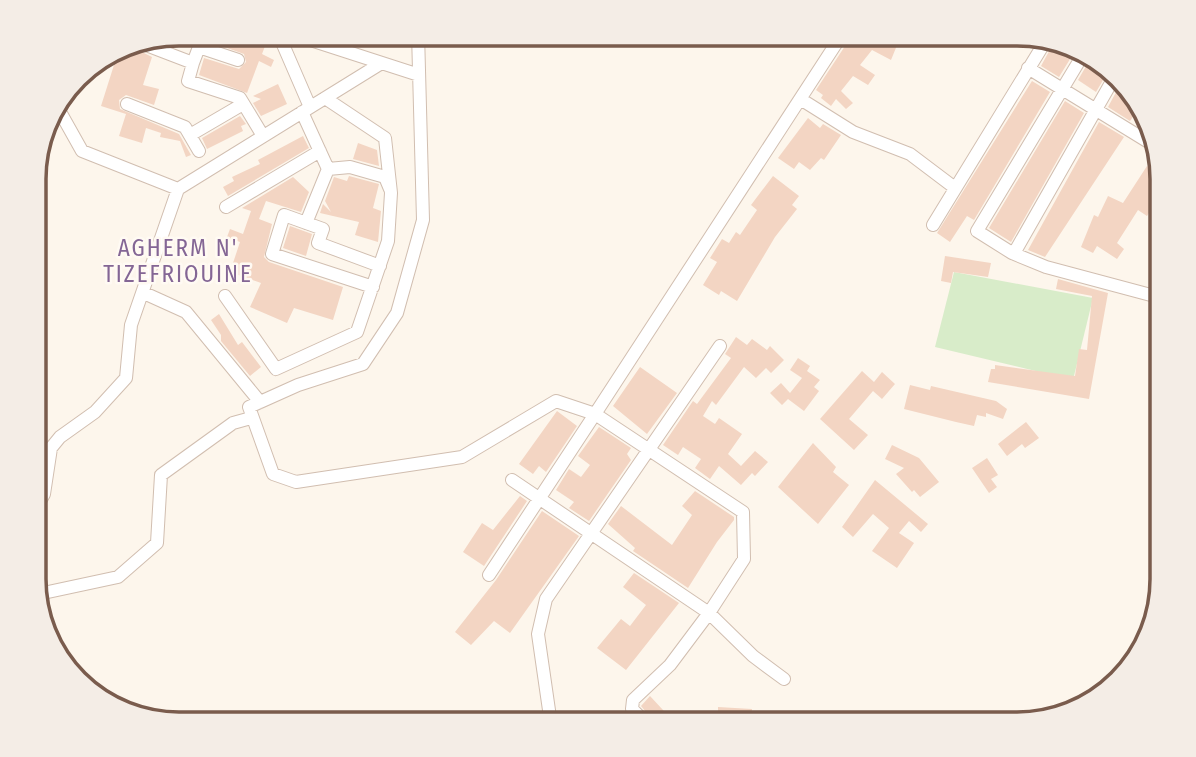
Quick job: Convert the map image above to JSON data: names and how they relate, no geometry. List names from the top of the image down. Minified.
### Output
{"districts":["AGHERM N' TIZEFRIOUINE"]}
